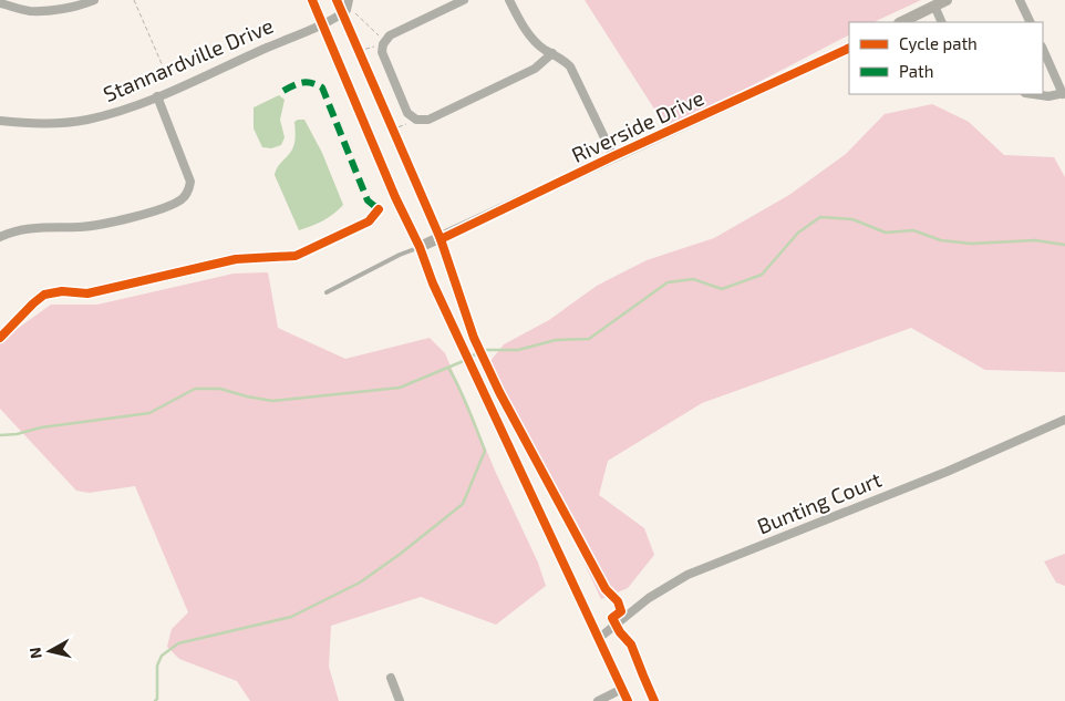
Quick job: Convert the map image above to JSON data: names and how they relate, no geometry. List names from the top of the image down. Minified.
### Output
{"streets":{"main road":["Riverside Drive"],"street":["Stannardville Drive","Bunting Court"]},"legend":["Cycle path","Path"],"north":"left"}
